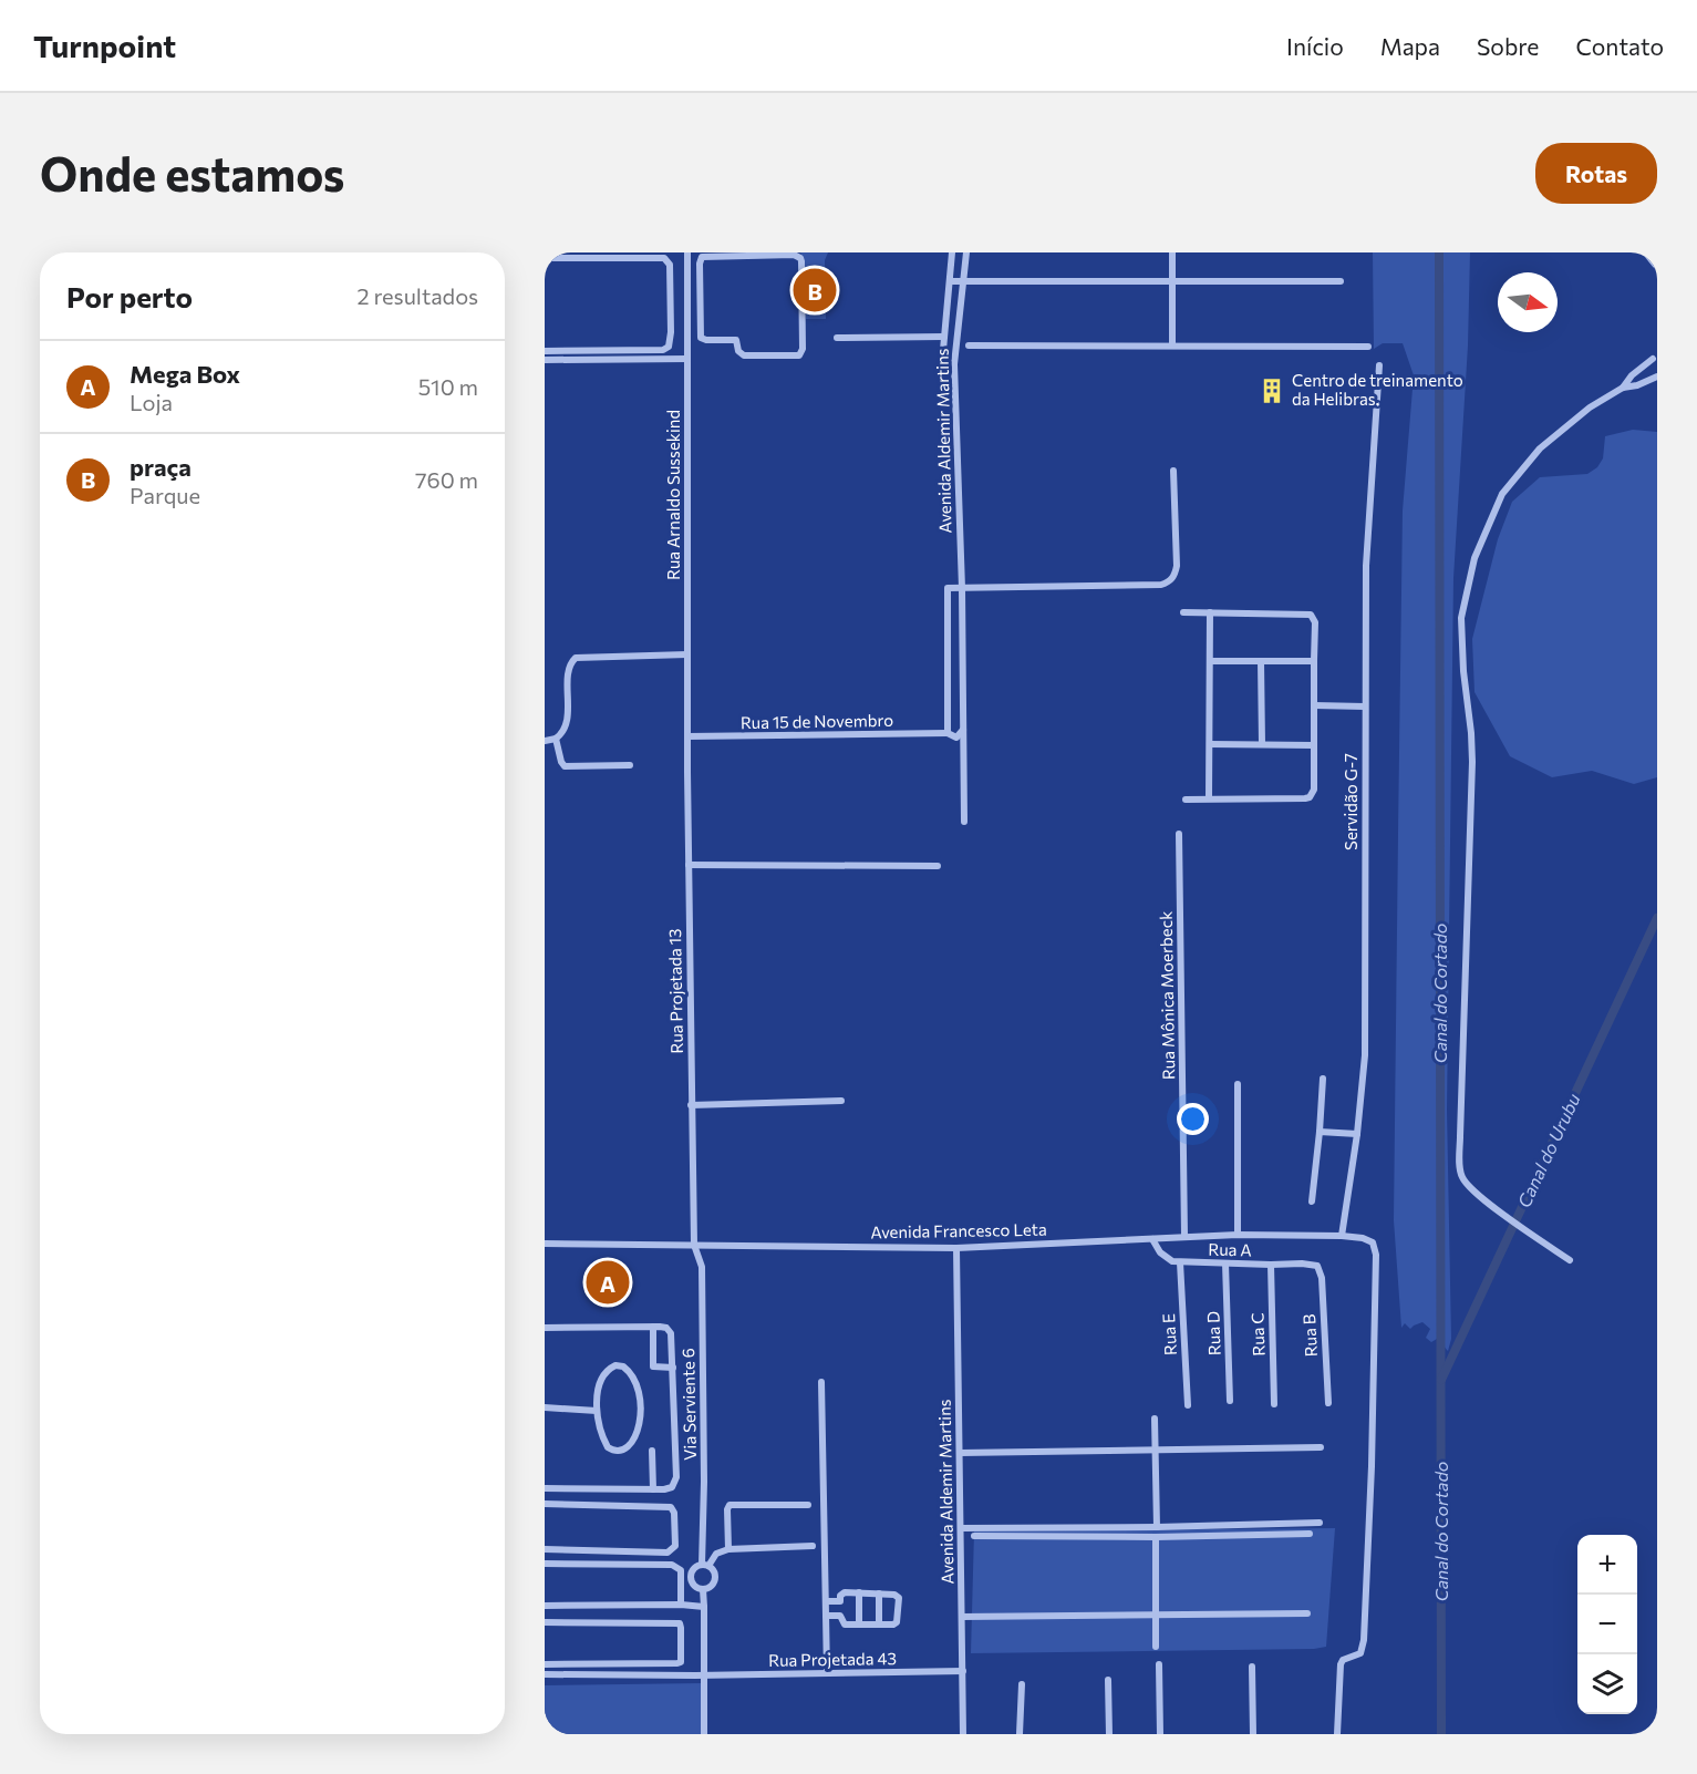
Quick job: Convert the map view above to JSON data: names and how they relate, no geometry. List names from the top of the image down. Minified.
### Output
{"streets":{"street":["Avenida Aldemir Martins","Rua Arnaldo Sussekind","Rua 15 de Novembro","Servidão G-7","Rua Projetada 13","Rua Mônica Moerbeck","Avenida Francesco Leta","Rua A","Rua D","Rua E","Rua C","Rua B","Via Serviente 6","Rua Projetada 43"]},"crossings":[["Avenida Aldemir Martins","Avenida Francesco Leta"],["Avenida Aldemir Martins","Rua Projetada 43"],["Rua Arnaldo Sussekind","Rua 15 de Novembro"],["Rua Arnaldo Sussekind","Rua Projetada 13"],["Rua 15 de Novembro","Rua Projetada 13"],["Servidão G-7","Avenida Francesco Leta"],["Rua Projetada 13","Avenida Francesco Leta"],["Rua Projetada 13","Via Serviente 6"],["Rua Mônica Moerbeck","Avenida Francesco Leta"],["Avenida Francesco Leta","Via Serviente 6"],["Rua A","Rua D"],["Rua A","Rua E"],["Rua A","Rua C"],["Rua A","Rua B"]],"water":["Canal do Cortado","Canal do Urubu"],"places":{"building":["Centro de treinamento da Helibras."]},"north":"right","page":{"header":"Turnpoint","nav":["Início","Mapa","Sobre","Contato"],"buttons":"Rotas","title":"Onde estamos","heading":["Por perto","2 resultados"],"pins":["B","A"],"list":[{"mark":"A","name":"Mega Box","note":"Loja","value":"510 m"},{"mark":"B","name":"praça","note":"Parque","value":"760 m"}],"map_buttons":["+","−"]}}
